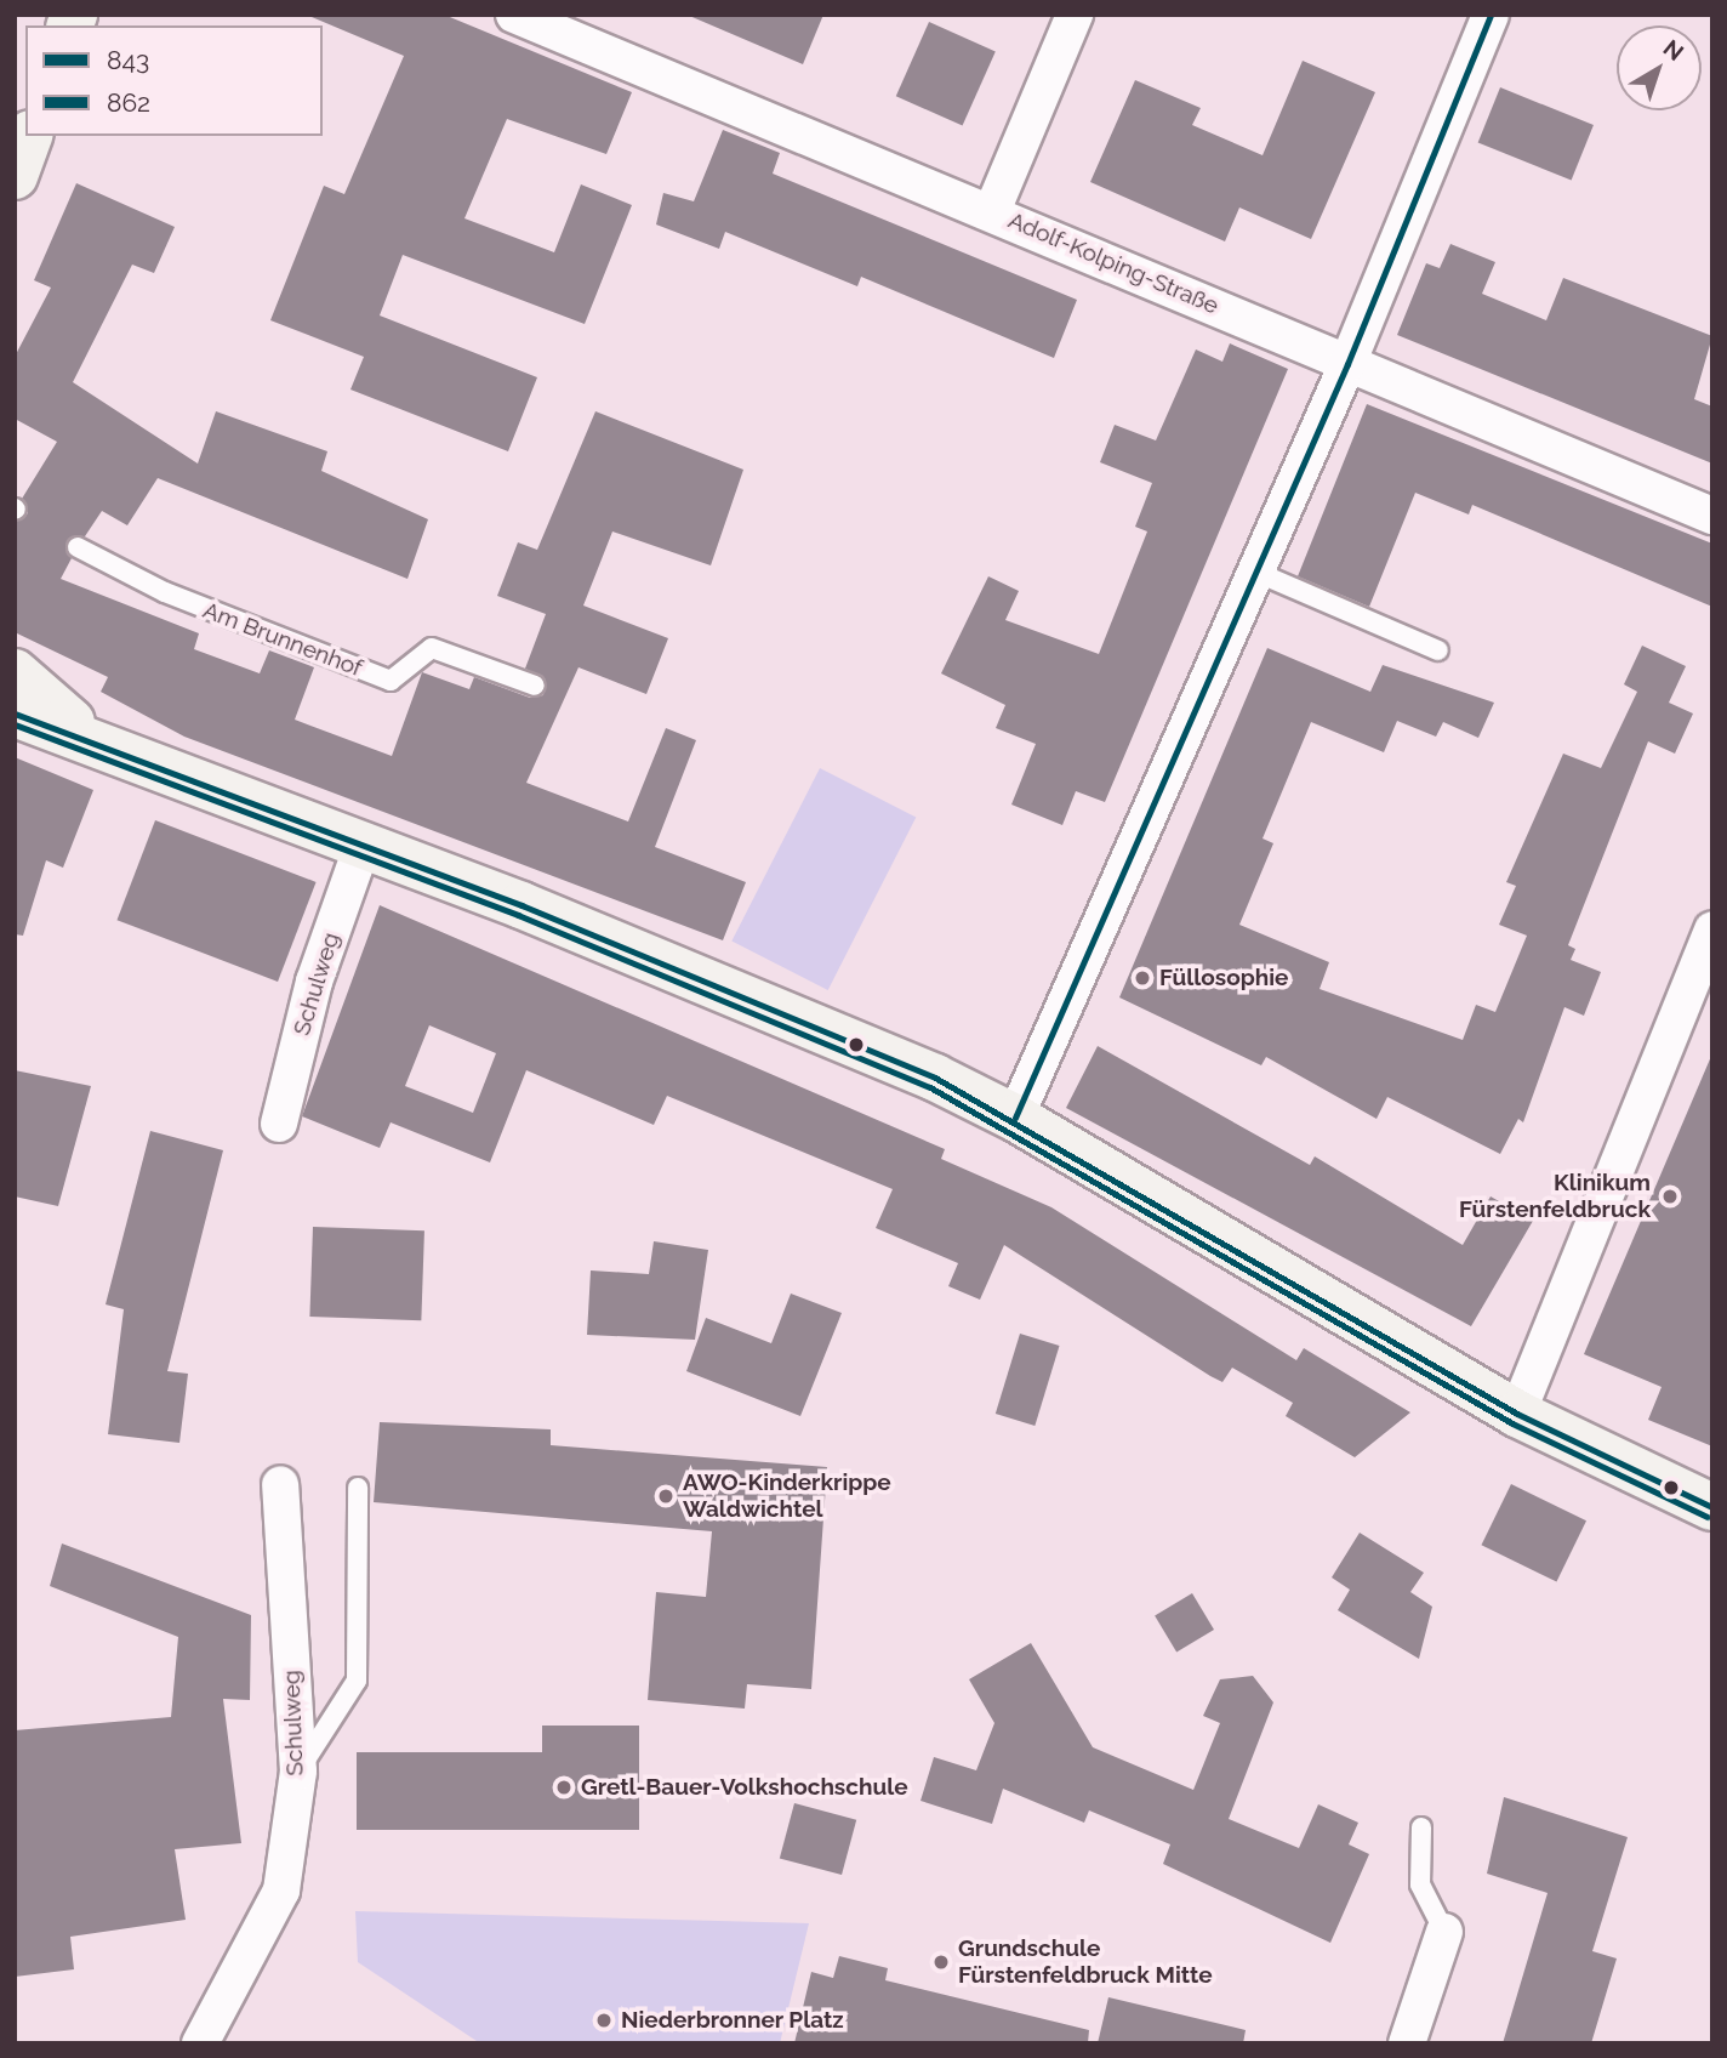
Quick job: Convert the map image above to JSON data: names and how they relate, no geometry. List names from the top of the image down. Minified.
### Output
{"streets":{"street":["Adolf-Kolping-Straße","Schulweg"],"lane":["Am Brunnenhof"]},"places":["Füllosophie","Klinikum Fürstenfeldbruck","AWO-Kinderkrippe Waldwichtel","Gretl-Bauer-Volkshochschule","Grundschule Fürstenfeldbruck Mitte","Niederbronner Platz"],"lines":["transit line 843","transit line 862"],"legend":["843","862"],"north":"top right"}
